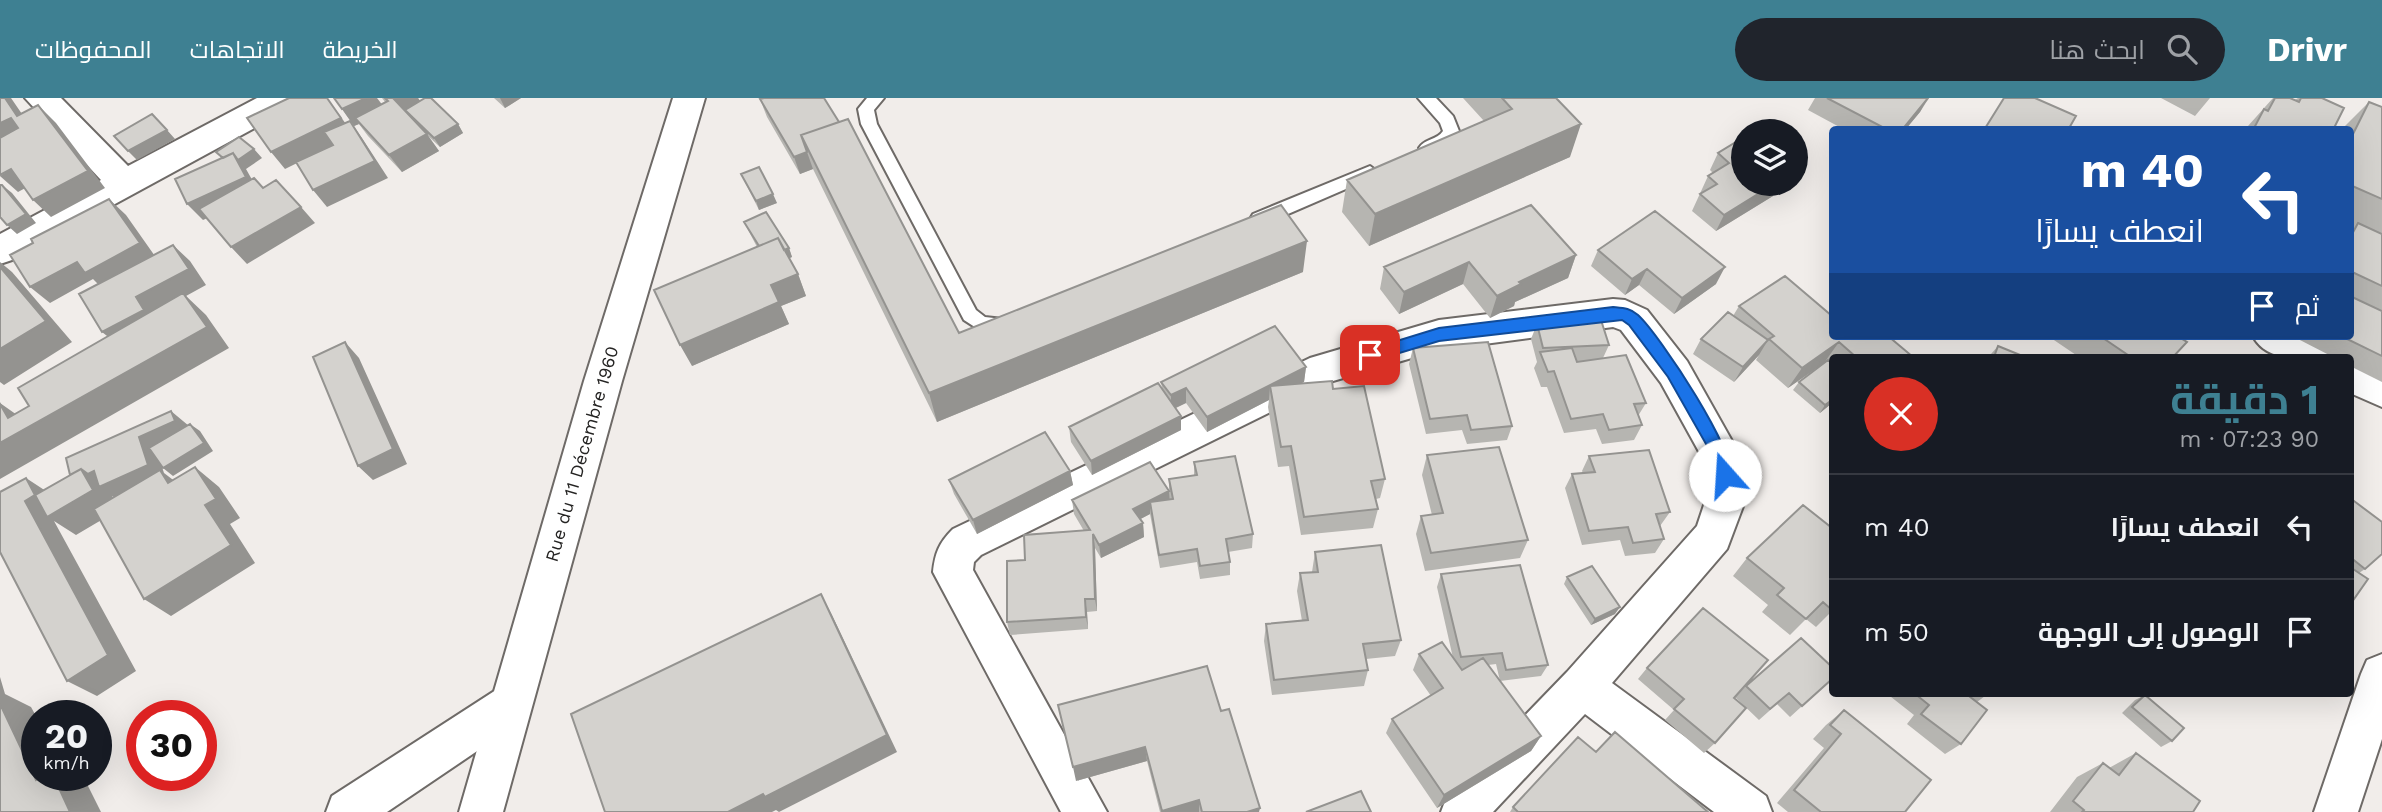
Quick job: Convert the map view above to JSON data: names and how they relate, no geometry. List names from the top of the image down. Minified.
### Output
{"streets":{"street":["Rue du 11 Décembre 1960"]},"page":{"header":"Drivr","search":"ابحث هنا","nav":["الخريطة","الاتجاهات","المحفوظات"],"turn":["40 m","انعطف يسارًا"],"then":"ثم","heading":["1 دقيقة","90 m · 07:23"],"list":[{"name":"انعطف يسارًا","value":"40 m"},{"name":"الوصول إلى الوجهة","value":"50 m"}],"speed":"20 km/h","limit":"30"}}
